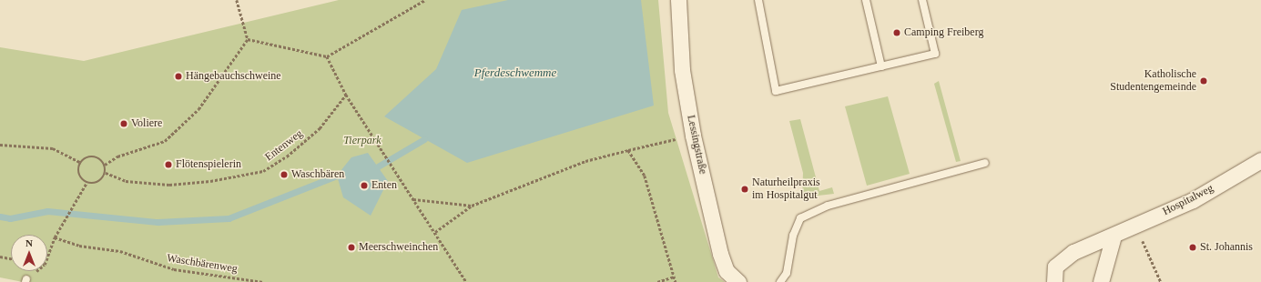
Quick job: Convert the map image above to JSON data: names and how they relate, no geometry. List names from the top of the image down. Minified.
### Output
{"streets":{"street":["Lessingstraße","Hospitalweg"],"path":["Entenweg","Waschbärenweg"]},"water":["Pferdeschwemme"],"parks":["Tierpark"],"places":["Camping Freiberg","Hängebauchschweine","Katholische Studentengemeinde","Voliere","Flötenspielerin","Waschbären","Enten","Naturheilpraxis im Hospitalgut","Meerschweinchen","St. Johannis"],"north":"top"}
